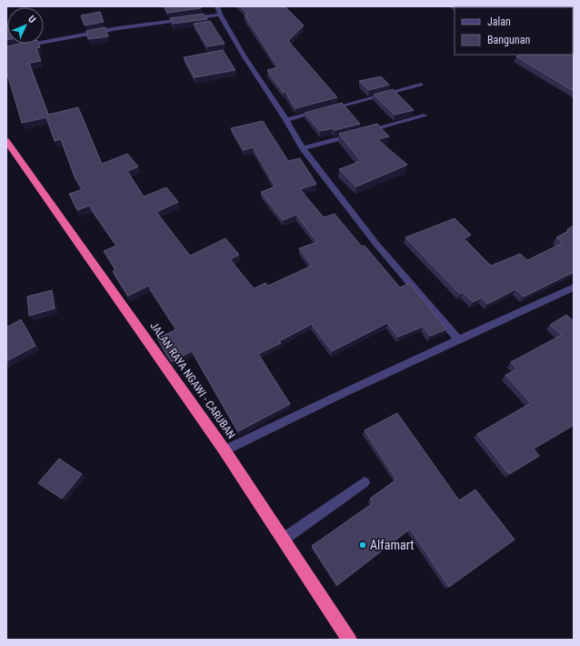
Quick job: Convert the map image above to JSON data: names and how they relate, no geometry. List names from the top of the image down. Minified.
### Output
{"streets":{"highway":["JALAN RAYA NGAWI - CARUBAN"]},"places":["Alfamart"],"legend":["Jalan","Bangunan"],"north":"top right"}
